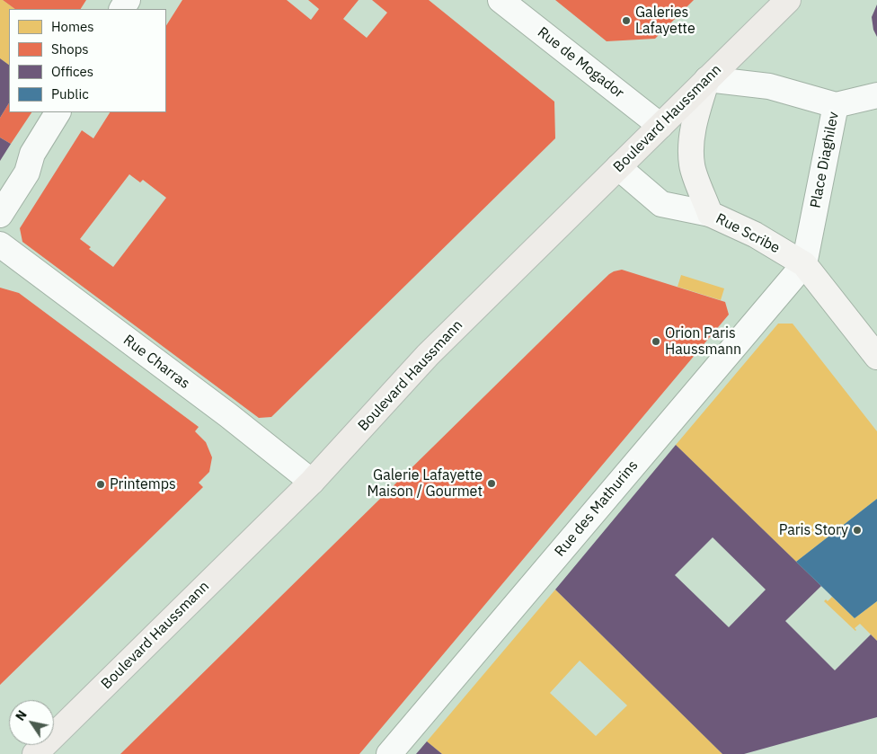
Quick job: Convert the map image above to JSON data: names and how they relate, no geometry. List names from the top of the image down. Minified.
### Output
{"streets":{"main road":["Boulevard Haussmann","Rue Scribe"],"street":["Rue de Mogador","Place Diaghilev","Rue Charras","Rue des Mathurins"]},"crossings":[["Rue de Mogador","Boulevard Haussmann"],["Boulevard Haussmann","Place Diaghilev"],["Boulevard Haussmann","Rue Scribe"],["Boulevard Haussmann","Rue Charras"],["Place Diaghilev","Rue Scribe"],["Place Diaghilev","Rue des Mathurins"],["Rue Scribe","Rue des Mathurins"]],"places":["Galeries Lafayette","Orion Paris Haussmann","Galerie Lafayette Maison / Gourmet","Printemps","Paris Story"],"legend":["Homes","Shops","Offices","Public"],"north":"top left"}
